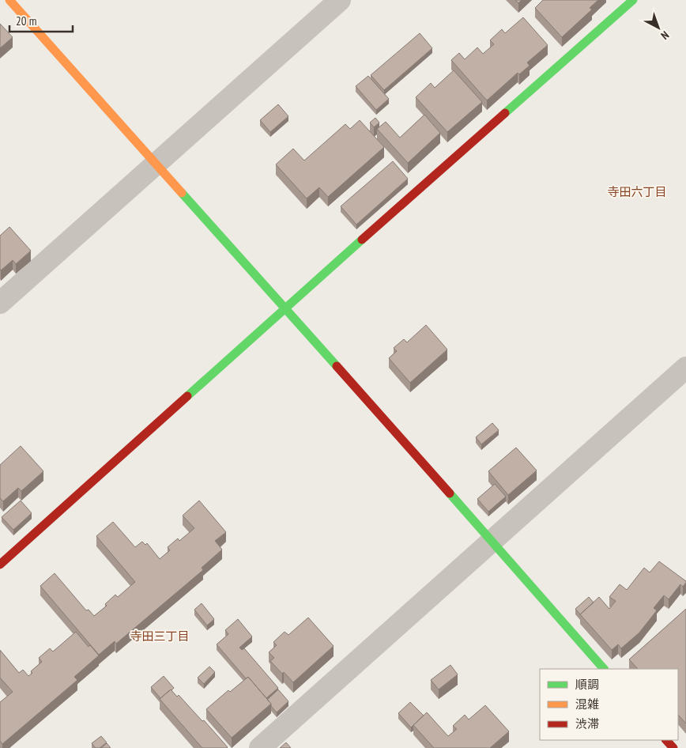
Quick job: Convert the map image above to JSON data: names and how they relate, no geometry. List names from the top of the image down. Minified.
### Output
{"districts":["寺田六丁目","寺田三丁目"],"legend":["順調","混雑","渋滞"],"scale_bar":"20 m","north":"bottom right"}
